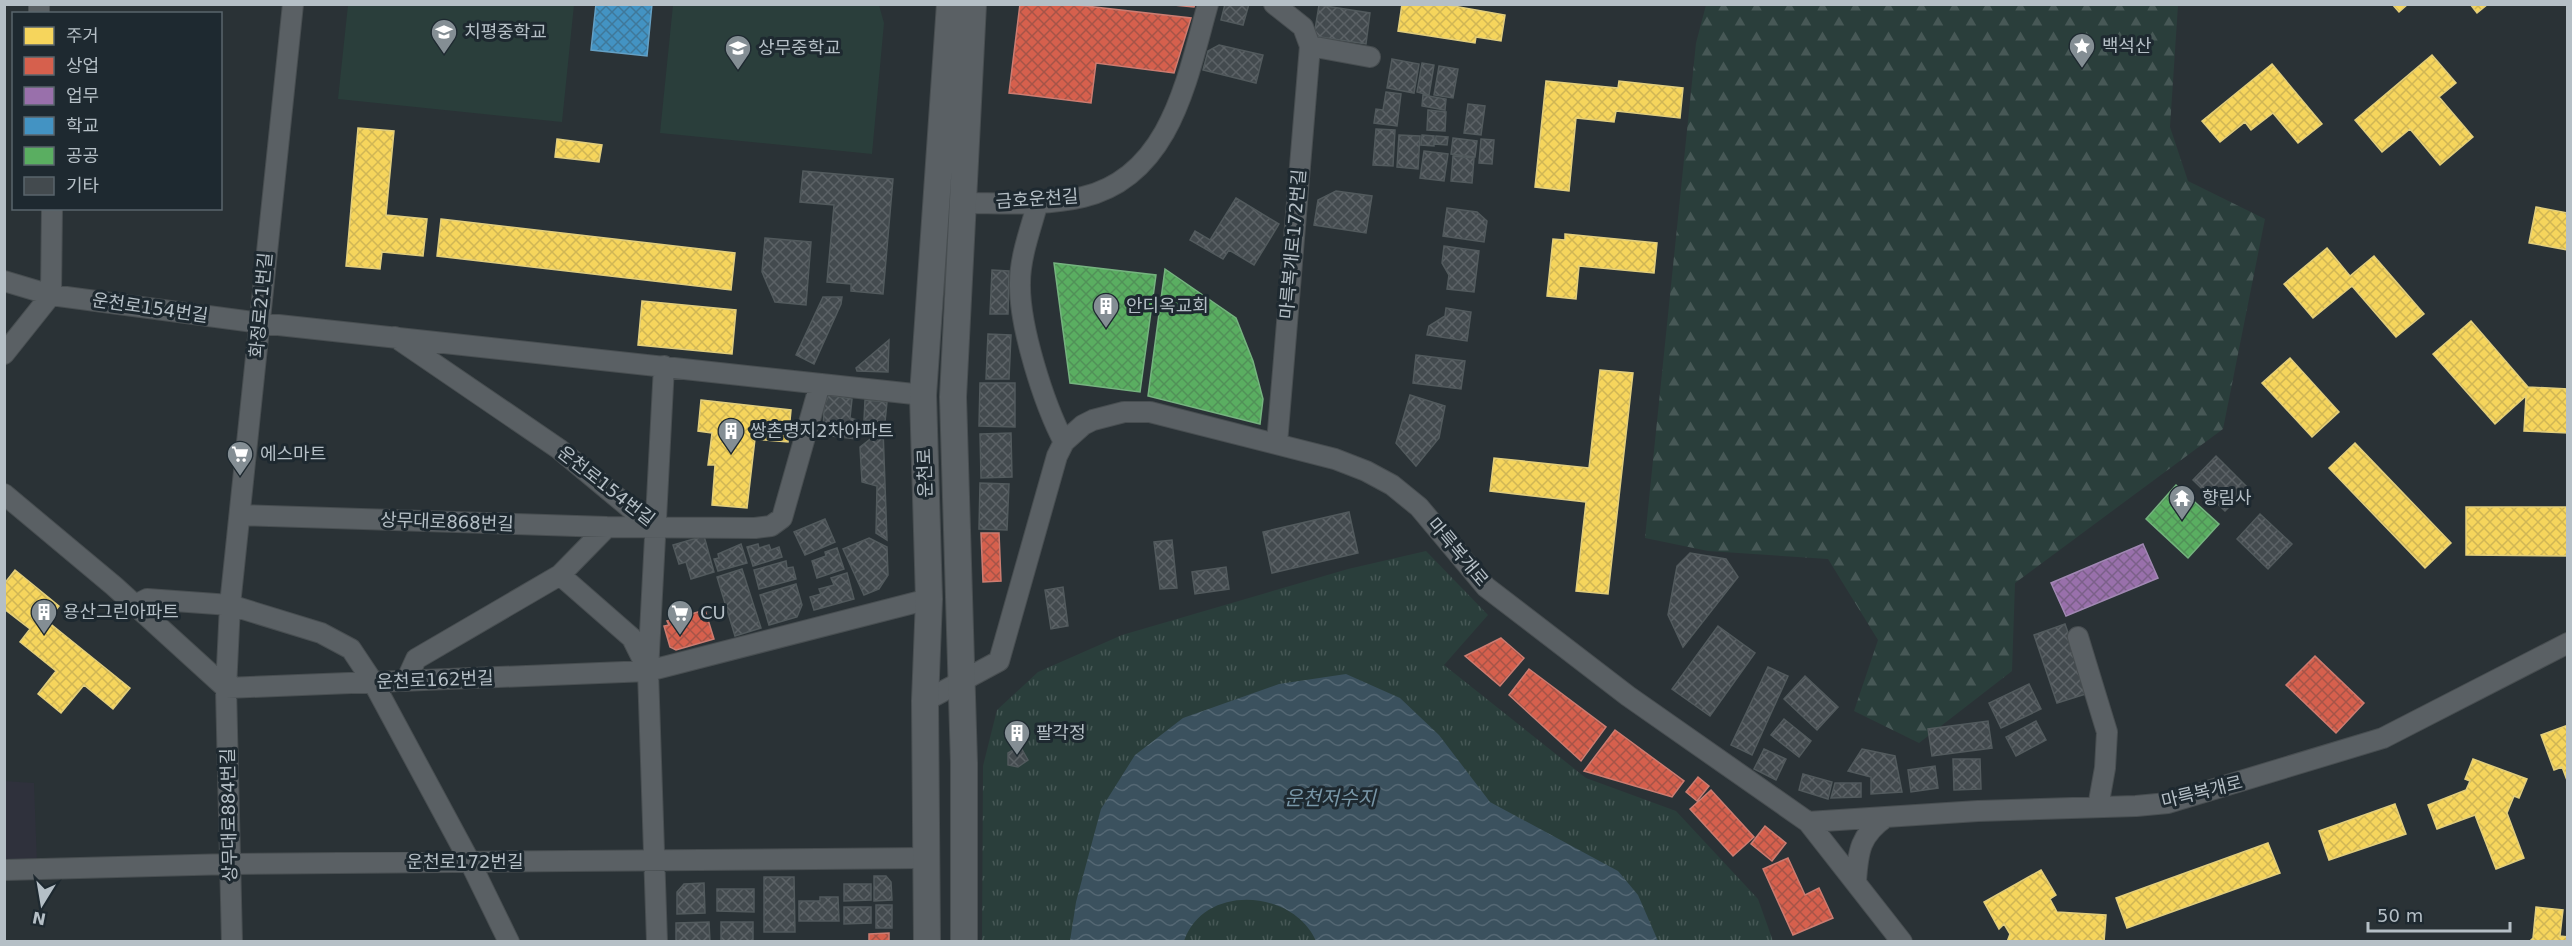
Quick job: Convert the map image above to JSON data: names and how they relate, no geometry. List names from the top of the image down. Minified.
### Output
{"streets":{"street":["금호운천길","마륵복개로172번길","화정로21번길","운천로154번길","운천로","상무대로868번길","마륵복개로","운천로162번길","상무대로884번길","운천로172번길"]},"crossings":[["금호운천길","운천로"],["마륵복개로172번길","마륵복개로"],["화정로21번길","운천로154번길"],["화정로21번길","상무대로868번길"],["화정로21번길","운천로162번길"],["화정로21번길","상무대로884번길"],["운천로154번길","운천로"],["운천로154번길","상무대로868번길"],["운천로","운천로162번길"],["운천로","운천로172번길"],["운천로162번길","상무대로884번길"],["상무대로884번길","운천로172번길"]],"water":["운천저수지"],"places":{"school or university":["치평중학교","상무중학교"],"place":["백석산"],"building":["안디옥교회","쌍촌명지2차아파트","용산그린아파트","팔각정"],"supermarket":["에스마트","CU"],"temple":["향림사"]},"legend":["주거","상업","업무","학교","공공","기타"],"scale_bar":"50 m","north":"bottom"}
